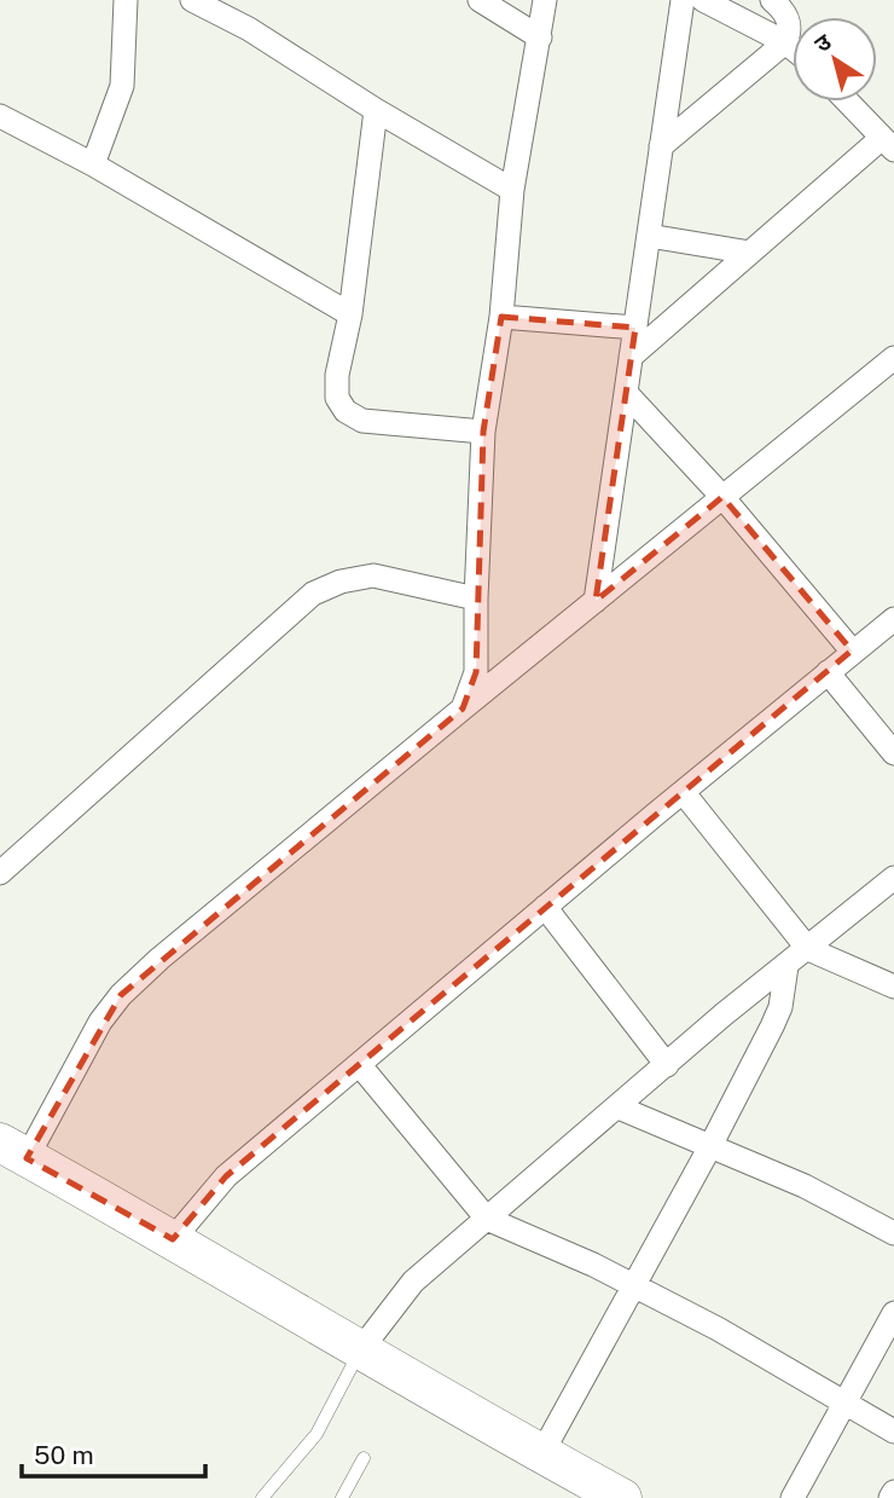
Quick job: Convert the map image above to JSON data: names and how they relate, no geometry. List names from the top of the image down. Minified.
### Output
{"scale_bar":"50 m","north":"top left"}
